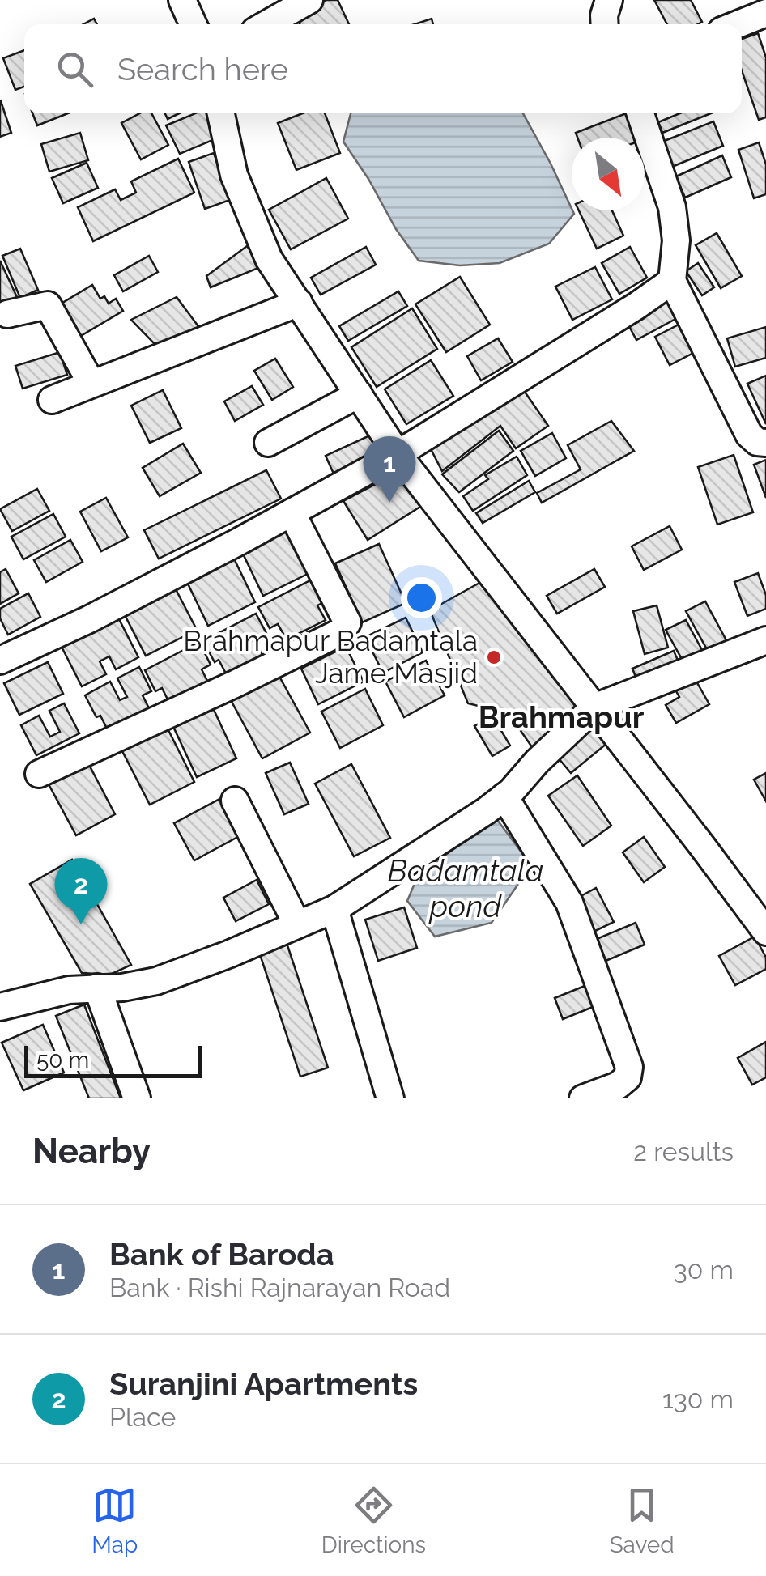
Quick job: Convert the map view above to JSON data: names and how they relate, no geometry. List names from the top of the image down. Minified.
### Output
{"districts":["Brahmapur"],"water":["Badamtala pond"],"places":["Brahmapur Badamtala Jame Masjid"],"scale_bar":"50 m","north":"bottom right","page":{"search":"Search here","pins":["1","2"],"scale":"50 m","heading":["Nearby","2 results"],"list":[{"mark":"1","name":"Bank of Baroda","note":"Bank · Rishi Rajnarayan Road","value":"30 m"},{"mark":"2","name":"Suranjini Apartments","note":"Place","value":"130 m"}],"nav":["Map","Directions","Saved"]}}
